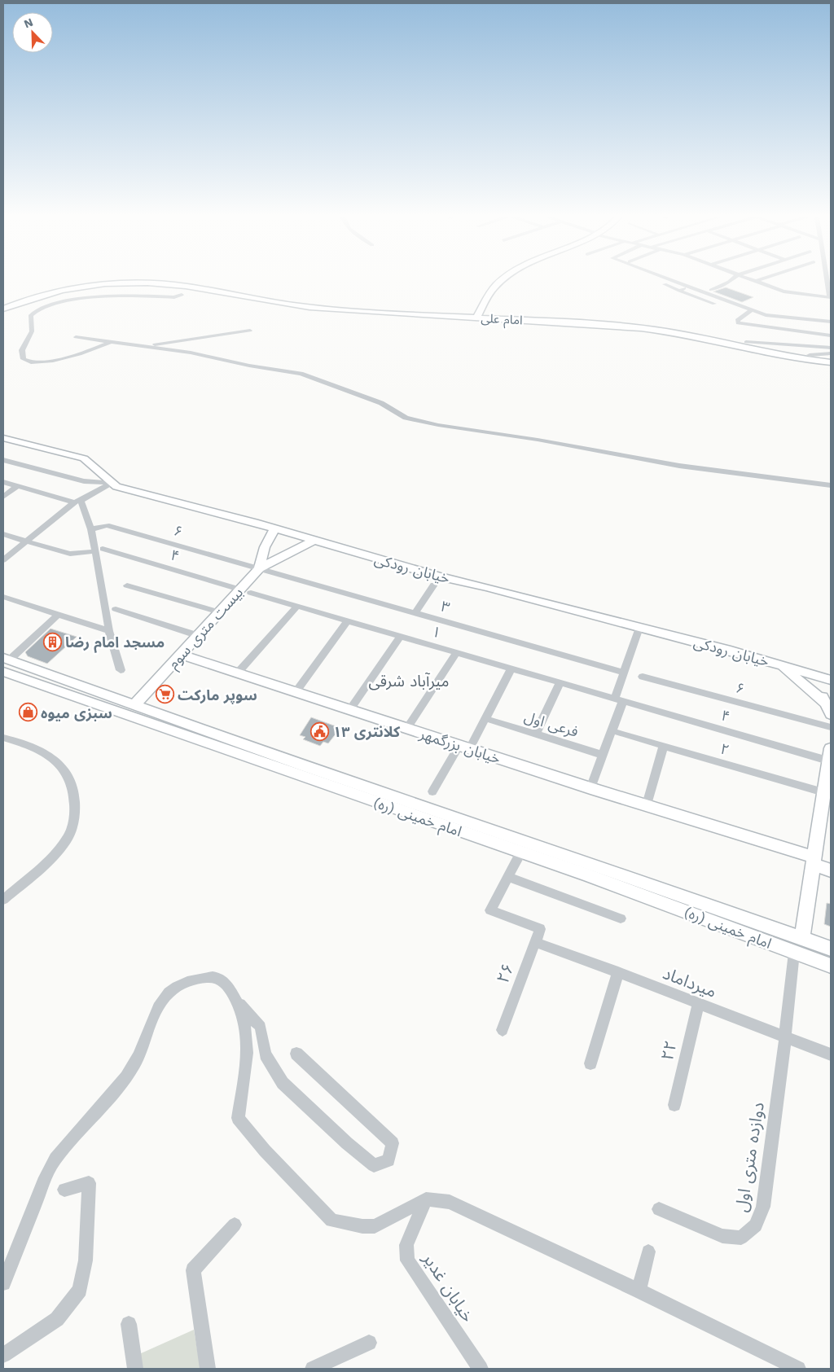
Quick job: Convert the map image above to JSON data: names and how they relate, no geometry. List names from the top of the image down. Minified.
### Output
{"streets":{"main road":["امام علی","خیابان رودکی","بیست متری سوم","خیابان بزرگمهر","امام خمینی (ره)"],"street":["۶","۴","۳","۱","فرعی اول","۲","۲۶","میرداماد","۲۲","دوازده متری اول","خیابان غدیر"]},"crossings":[["۶","۳"],["۶","بیست متری سوم"],["۴","بیست متری سوم"],["۴","۱"],["خیابان رودکی","بیست متری سوم"],["۳","بیست متری سوم"],["بیست متری سوم","۱"],["بیست متری سوم","خیابان بزرگمهر"],["بیست متری سوم","امام خمینی (ره)"],["امام خمینی (ره)","دوازده متری اول"],["۲۶","میرداماد"],["میرداماد","۲۲"],["میرداماد","دوازده متری اول"]],"districts":["میرآباد شرقی"],"places":{"building":["مسجد امام رضا"],"supermarket":["سوپر مارکت"],"shop":["سبزی میوه"],"public building":["کلانتری ۱۳"]},"north":"top left"}
